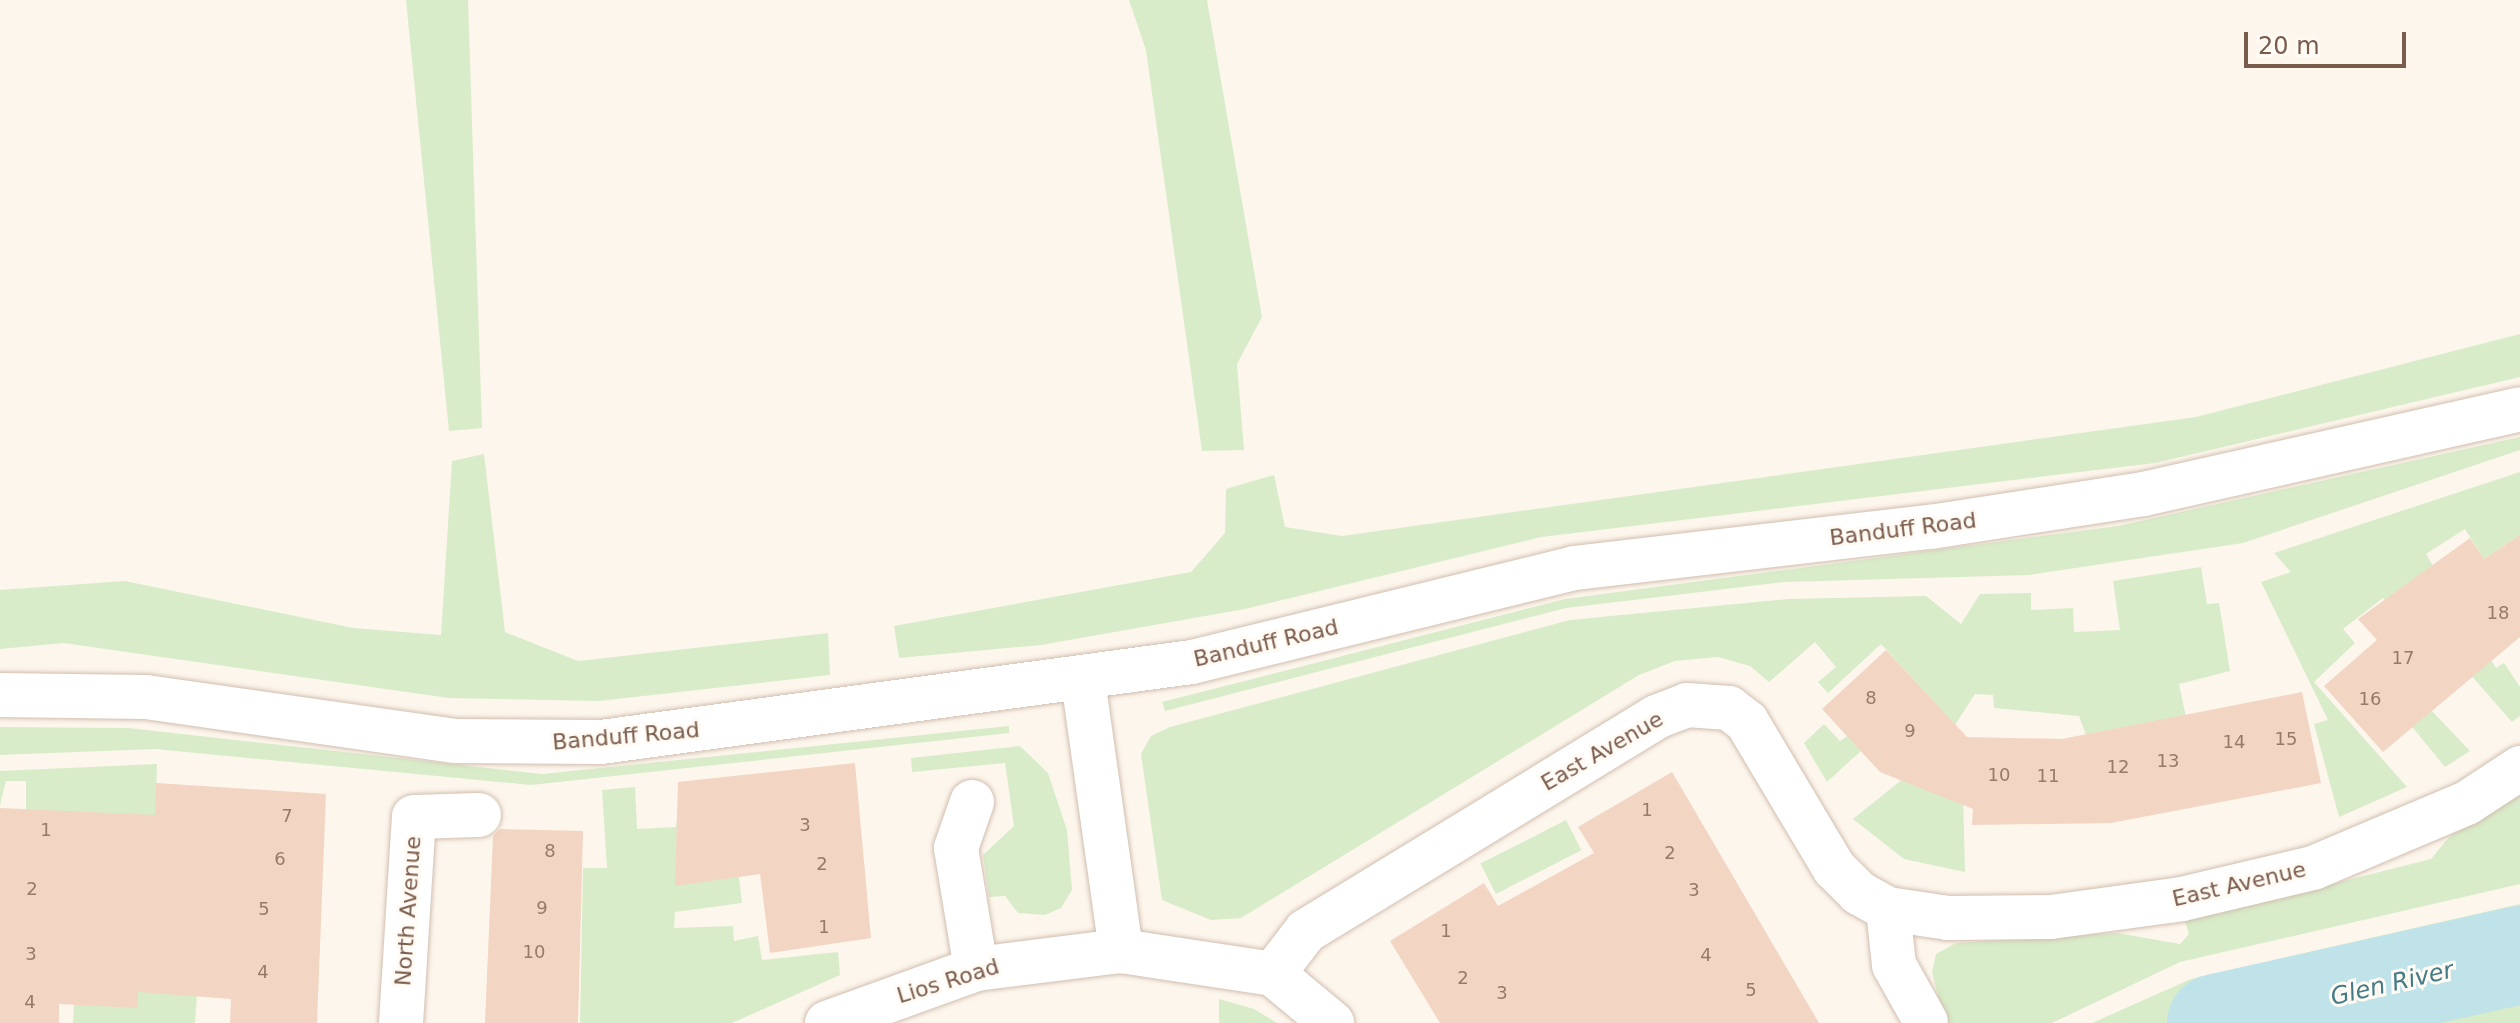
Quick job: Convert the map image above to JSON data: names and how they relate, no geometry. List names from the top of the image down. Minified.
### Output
{"streets":{"street":["Banduff Road","East Avenue","North Avenue","Lios Road"]},"crossings":[["East Avenue","Lios Road"]],"water":["Glen River"],"house_numbers":["18","17","8","16","9","15","14","13","12","10","11","1","7","3","1","8","2","6","2","2","3","9","5","1","1","10","3","4","4","2","5","3","4"],"scale_bar":"20 m"}
